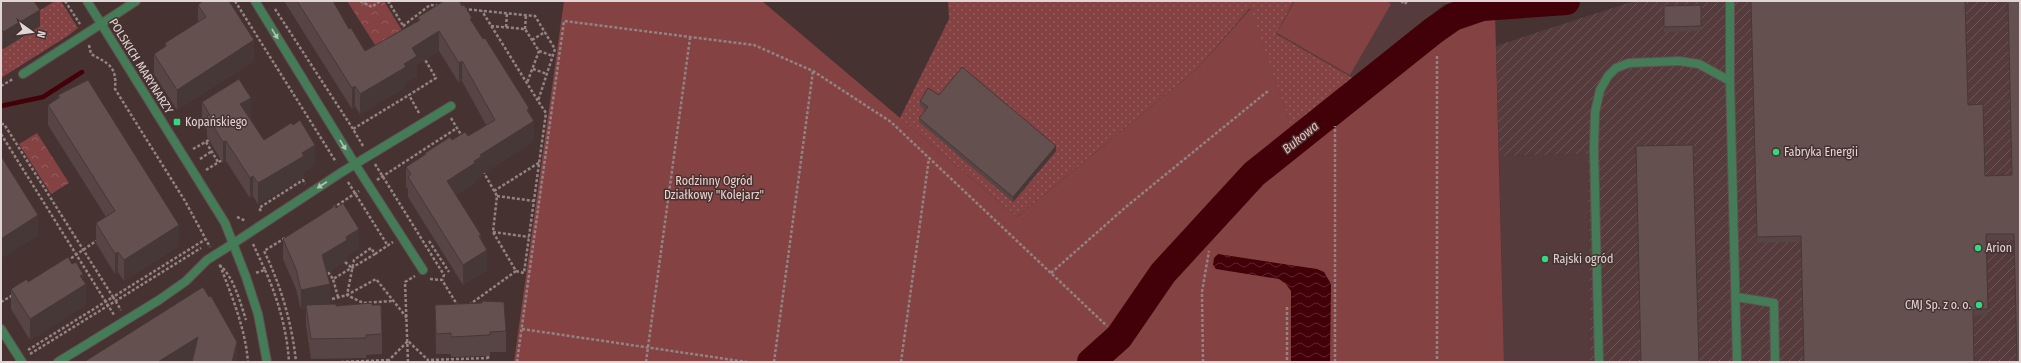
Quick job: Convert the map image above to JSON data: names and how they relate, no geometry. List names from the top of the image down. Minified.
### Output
{"streets":{"street":["POLSKICH MARYNARZY"]},"water":["Bukowa"],"parks":["Rodzinny Ogród Działkowy \"Kolejarz\""],"places":{"transit":["Kopańskiego"],"other":["Fabryka Energii","Arion","Rajski ogród","CMJ Sp. z o. o."]},"north":"right"}
